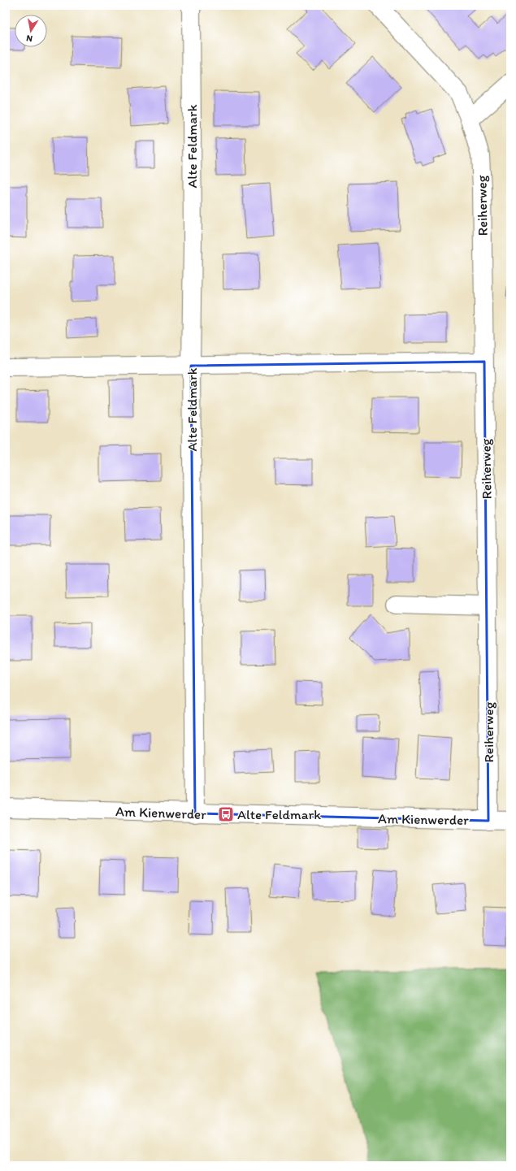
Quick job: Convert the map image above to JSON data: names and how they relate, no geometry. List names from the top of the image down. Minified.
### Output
{"streets":{"street":["Alte Feldmark","Reiherweg","Am Kienwerder"]},"crossings":[["Alte Feldmark","Am Kienwerder"],["Reiherweg","Am Kienwerder"]],"places":{"bus stop":["Alte Feldmark"]},"north":"bottom"}
